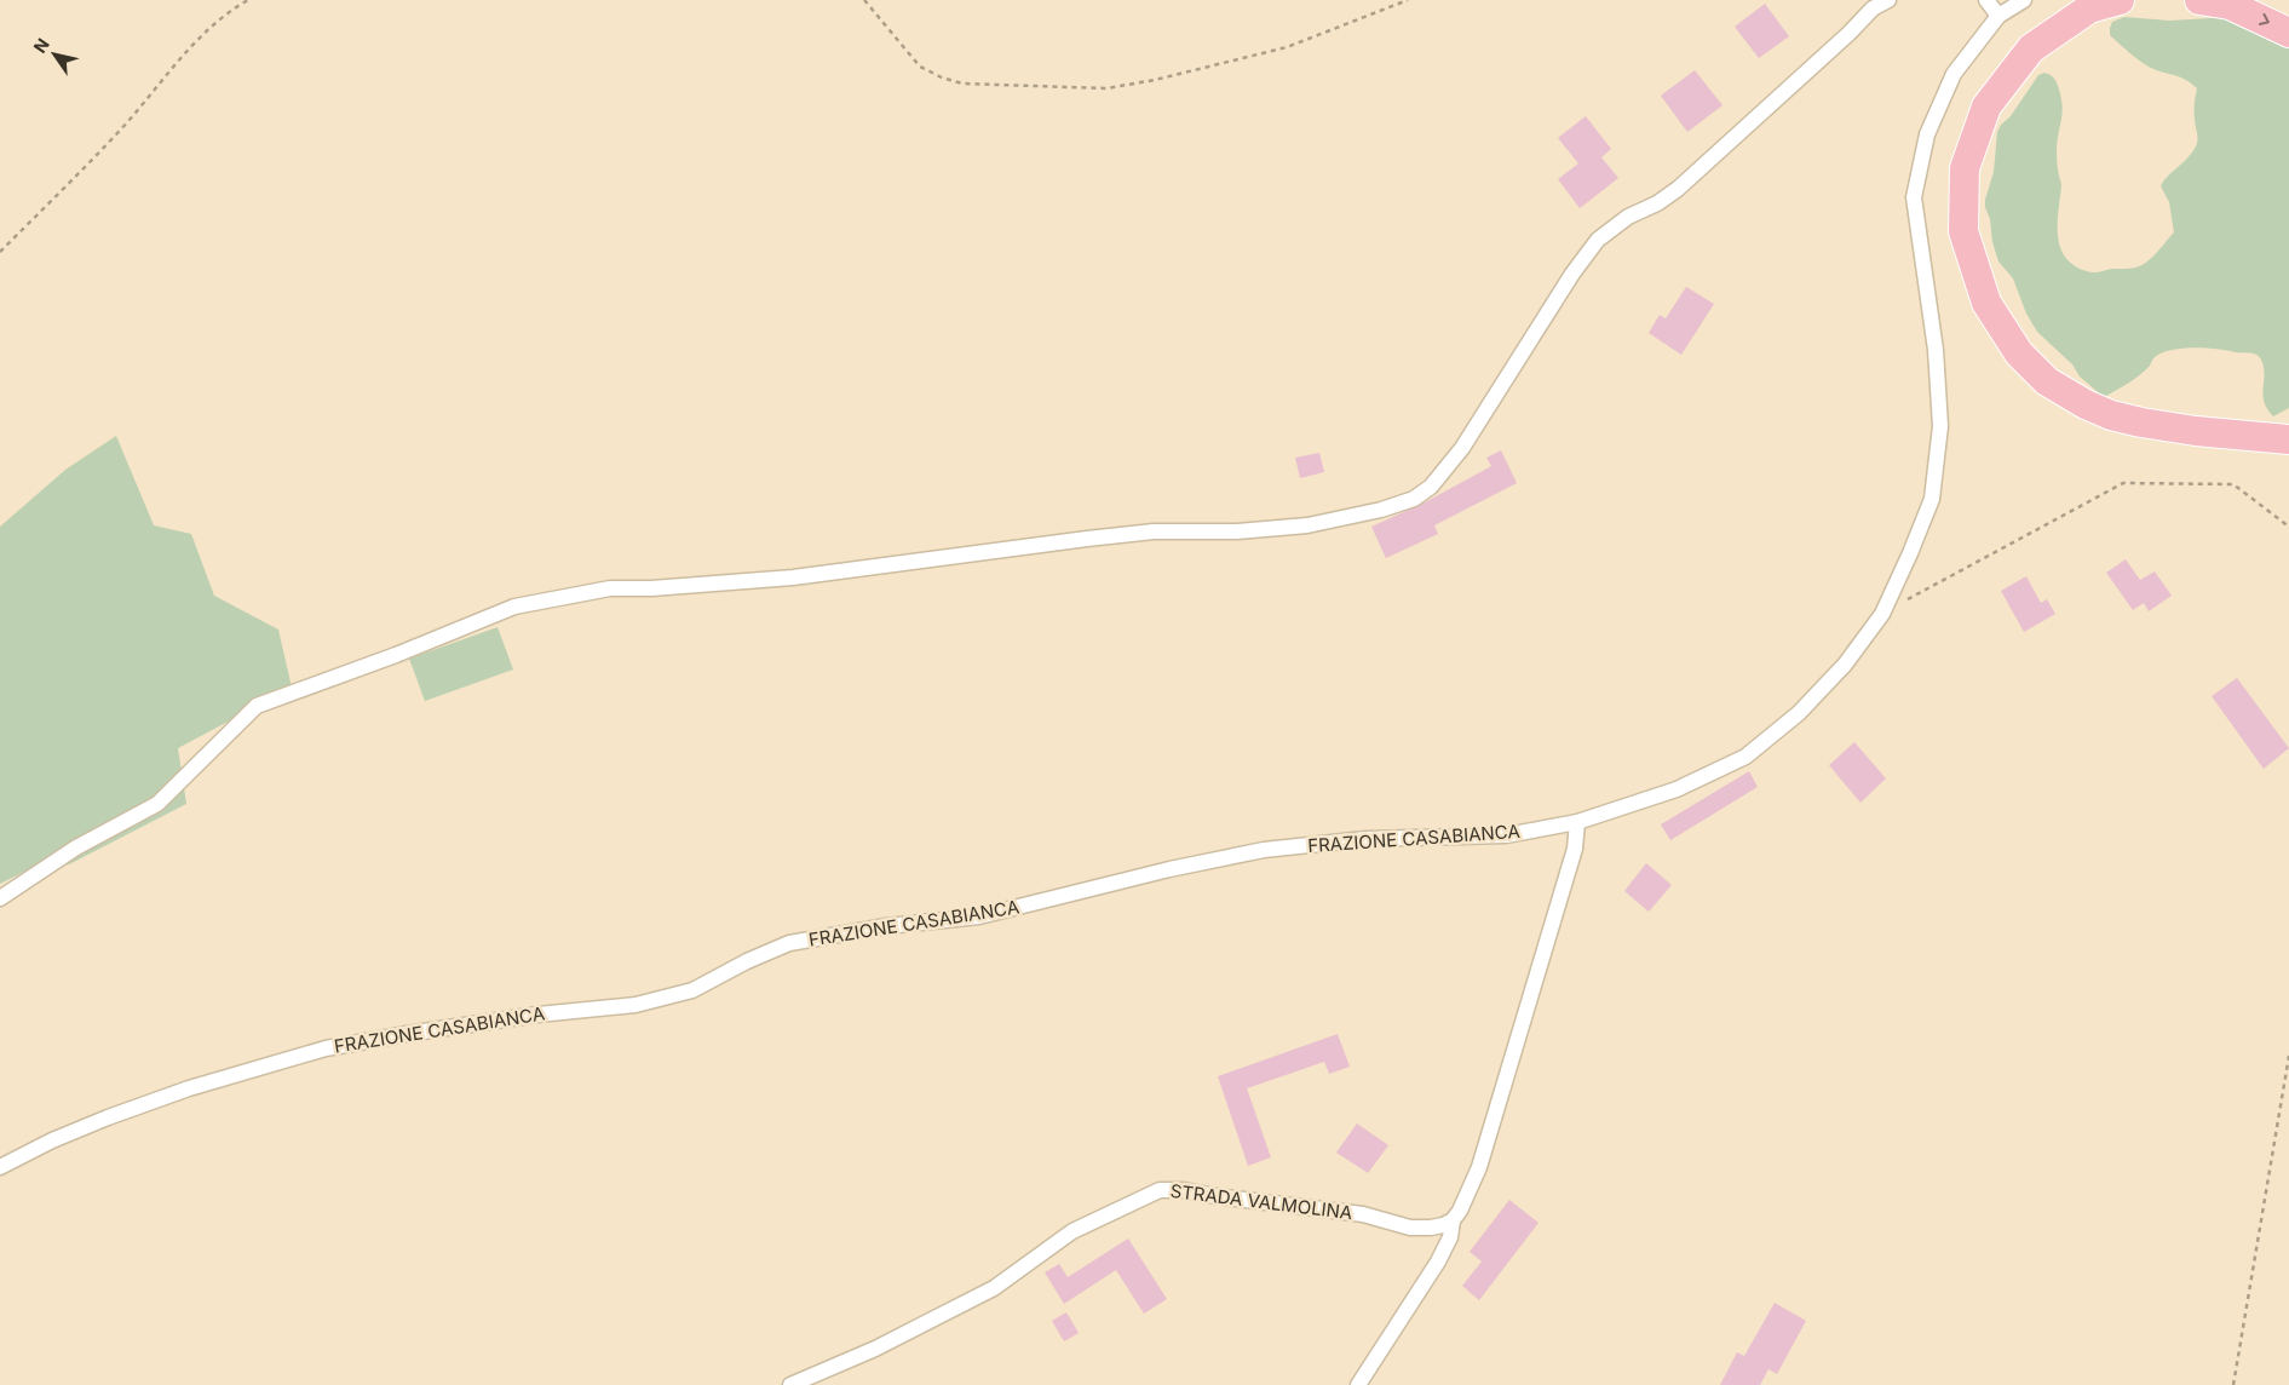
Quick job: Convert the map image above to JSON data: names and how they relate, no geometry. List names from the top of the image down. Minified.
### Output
{"streets":{"street":["FRAZIONE CASABIANCA","STRADA VALMOLINA"]},"north":"top left"}
